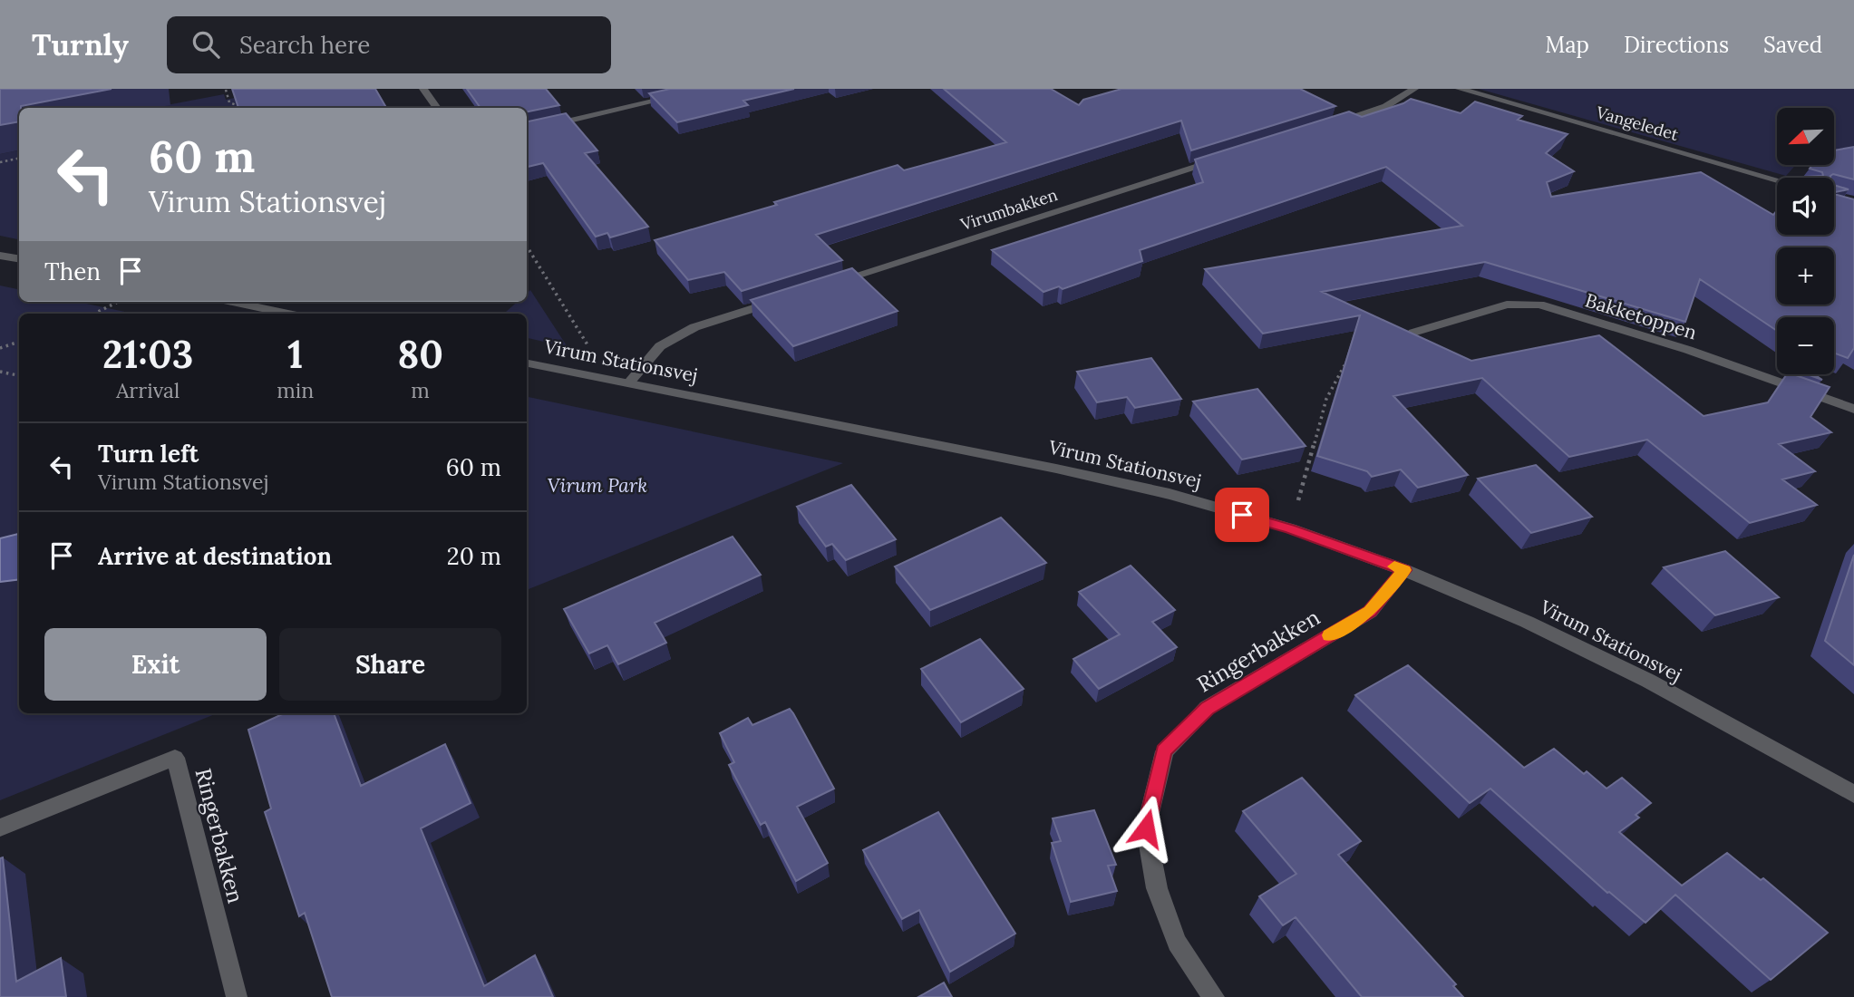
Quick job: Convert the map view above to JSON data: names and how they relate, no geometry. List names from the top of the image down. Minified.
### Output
{"streets":{"street":["Vangeledet","Virumbakken","Bakketoppen","Virum Stationsvej","Ringerbakken"]},"crossings":[["Virum Stationsvej","Ringerbakken"]],"parks":["Virum Park"],"north":"bottom left","page":{"header":"Turnly","search":"Search here","nav":["Map","Directions","Saved"],"map_buttons":["+","−"],"turn":["60 m","Virum Stationsvej"],"then":"Then","eta":["21:03","Arrival","1","min","80","m"],"list":[{"name":"Turn left","note":"Virum Stationsvej","value":"60 m"},{"name":"Arrive at destination","value":"20 m"}],"buttons":["Exit","Share"]}}
